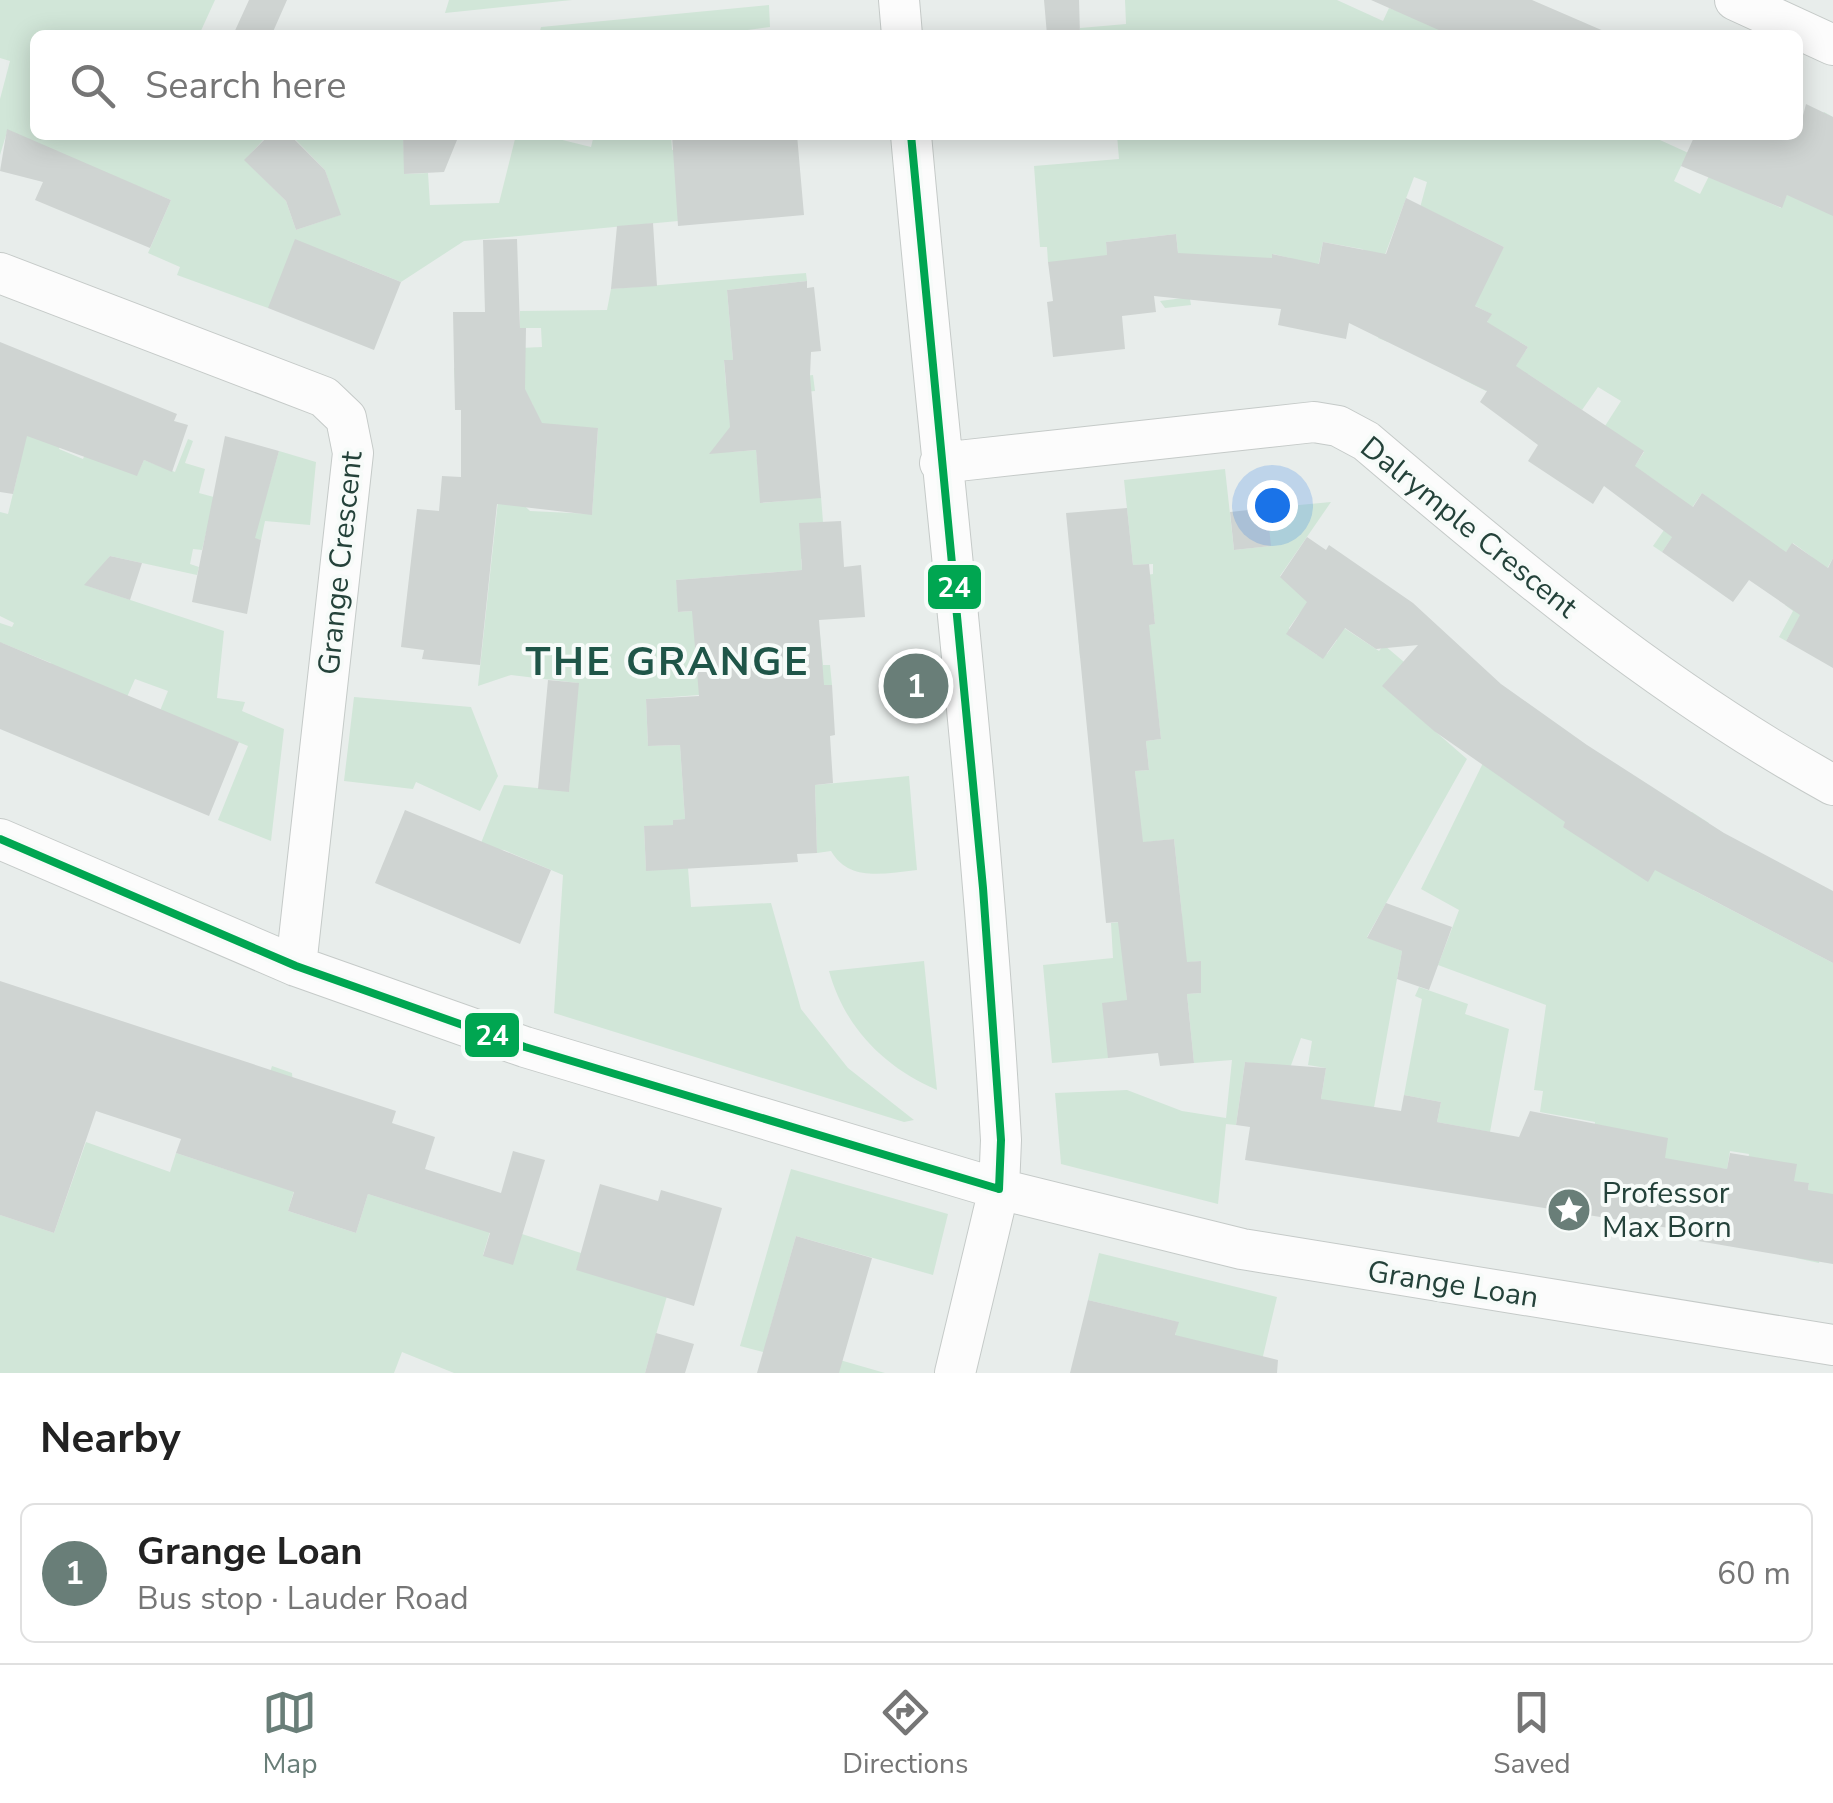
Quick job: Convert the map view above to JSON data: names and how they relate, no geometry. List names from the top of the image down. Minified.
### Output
{"streets":{"street":["Dalrymple Crescent","Grange Crescent","Grange Loan"]},"crossings":[["Grange Crescent","Grange Loan"]],"districts":["THE GRANGE"],"places":{"place":["Professor Max Born"]},"lines":["transit line 24"],"page":{"search":"Search here","pins":"1","heading":"Nearby","list":[{"mark":"1","name":"Grange Loan","note":"Bus stop · Lauder Road","value":"60 m"}],"nav":["Map","Directions","Saved"]}}
